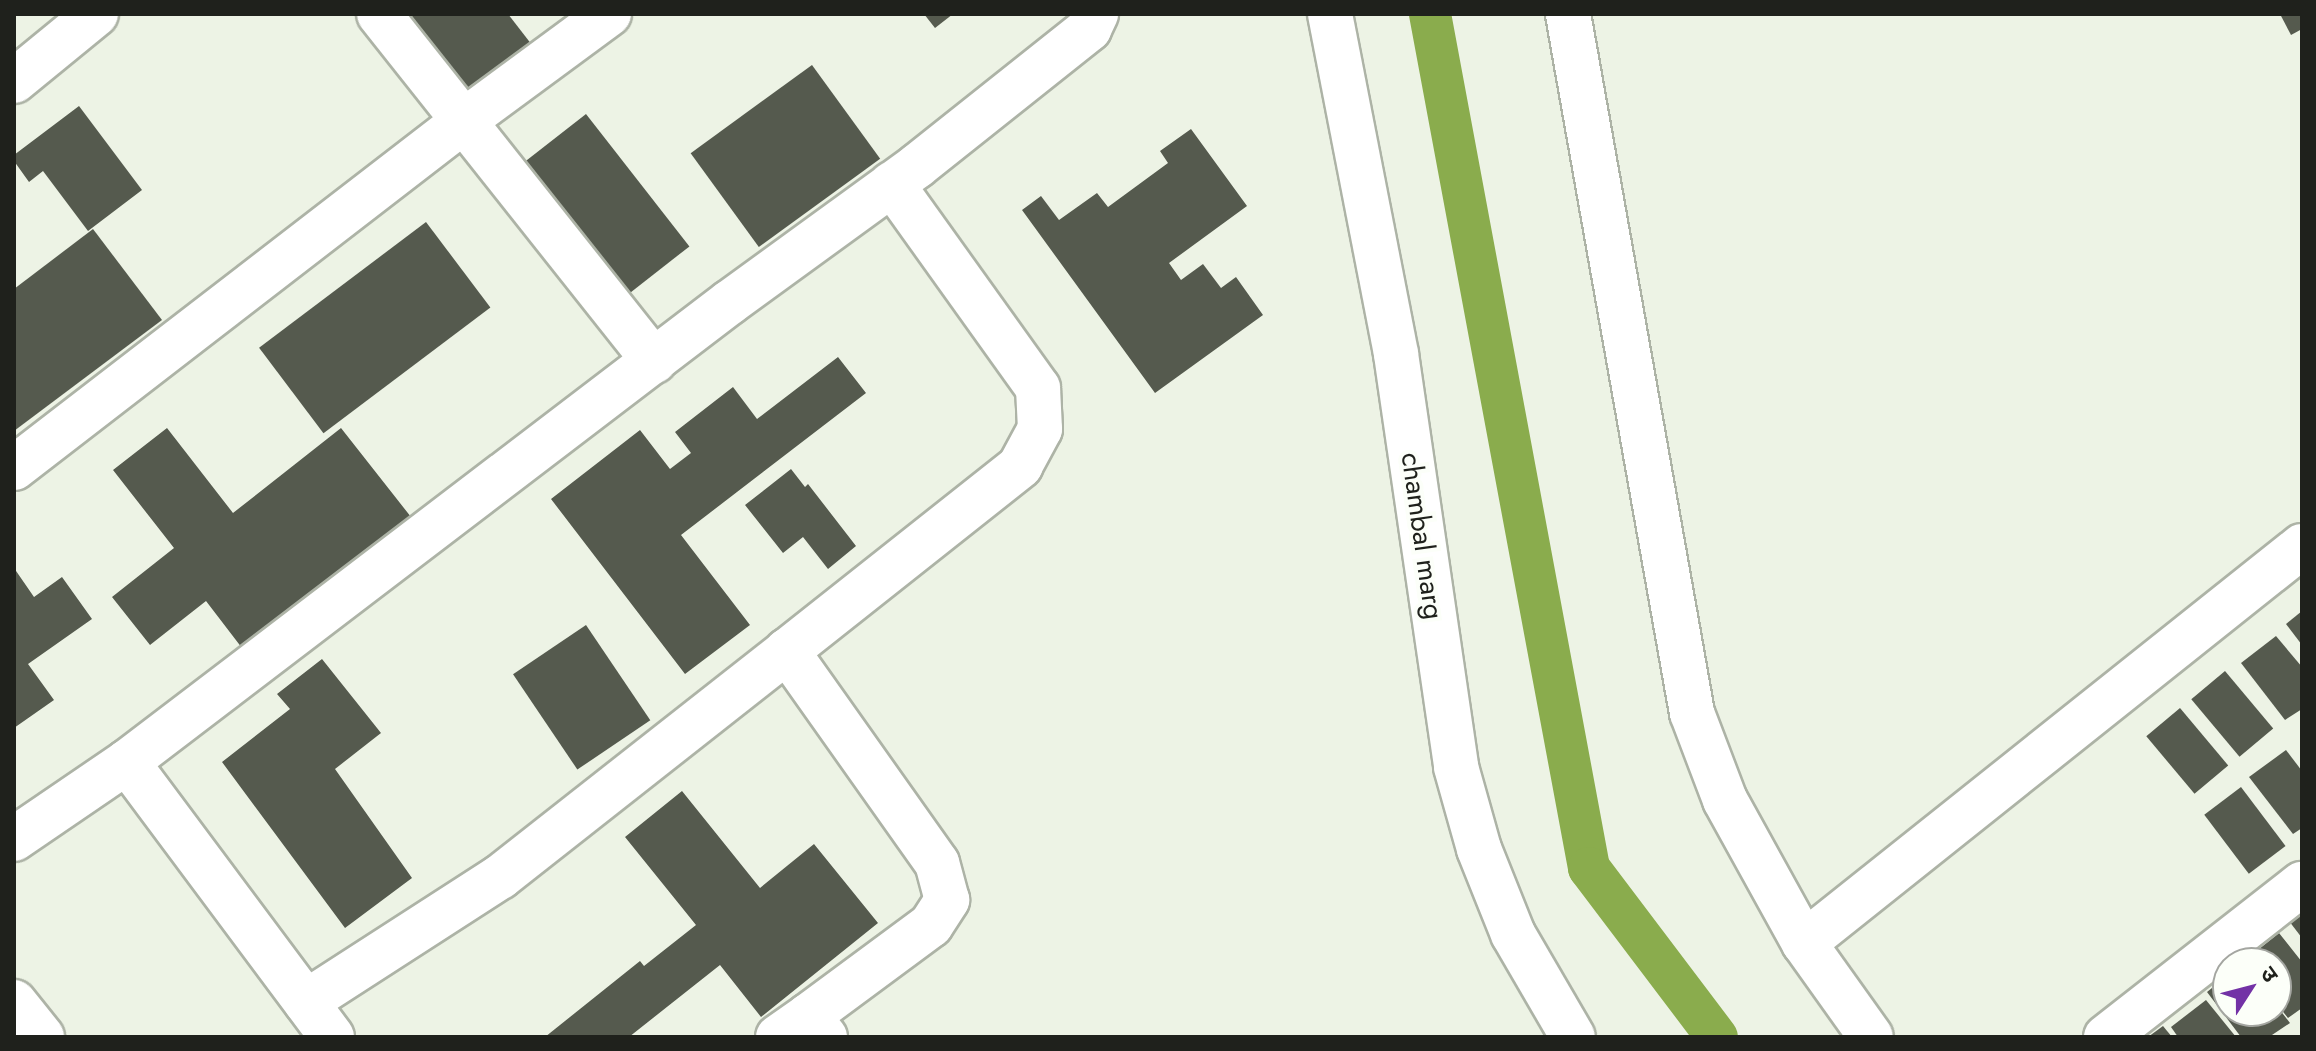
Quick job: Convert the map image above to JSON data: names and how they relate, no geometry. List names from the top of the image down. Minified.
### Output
{"streets":{"street":["chambal marg"]},"north":"top right"}
